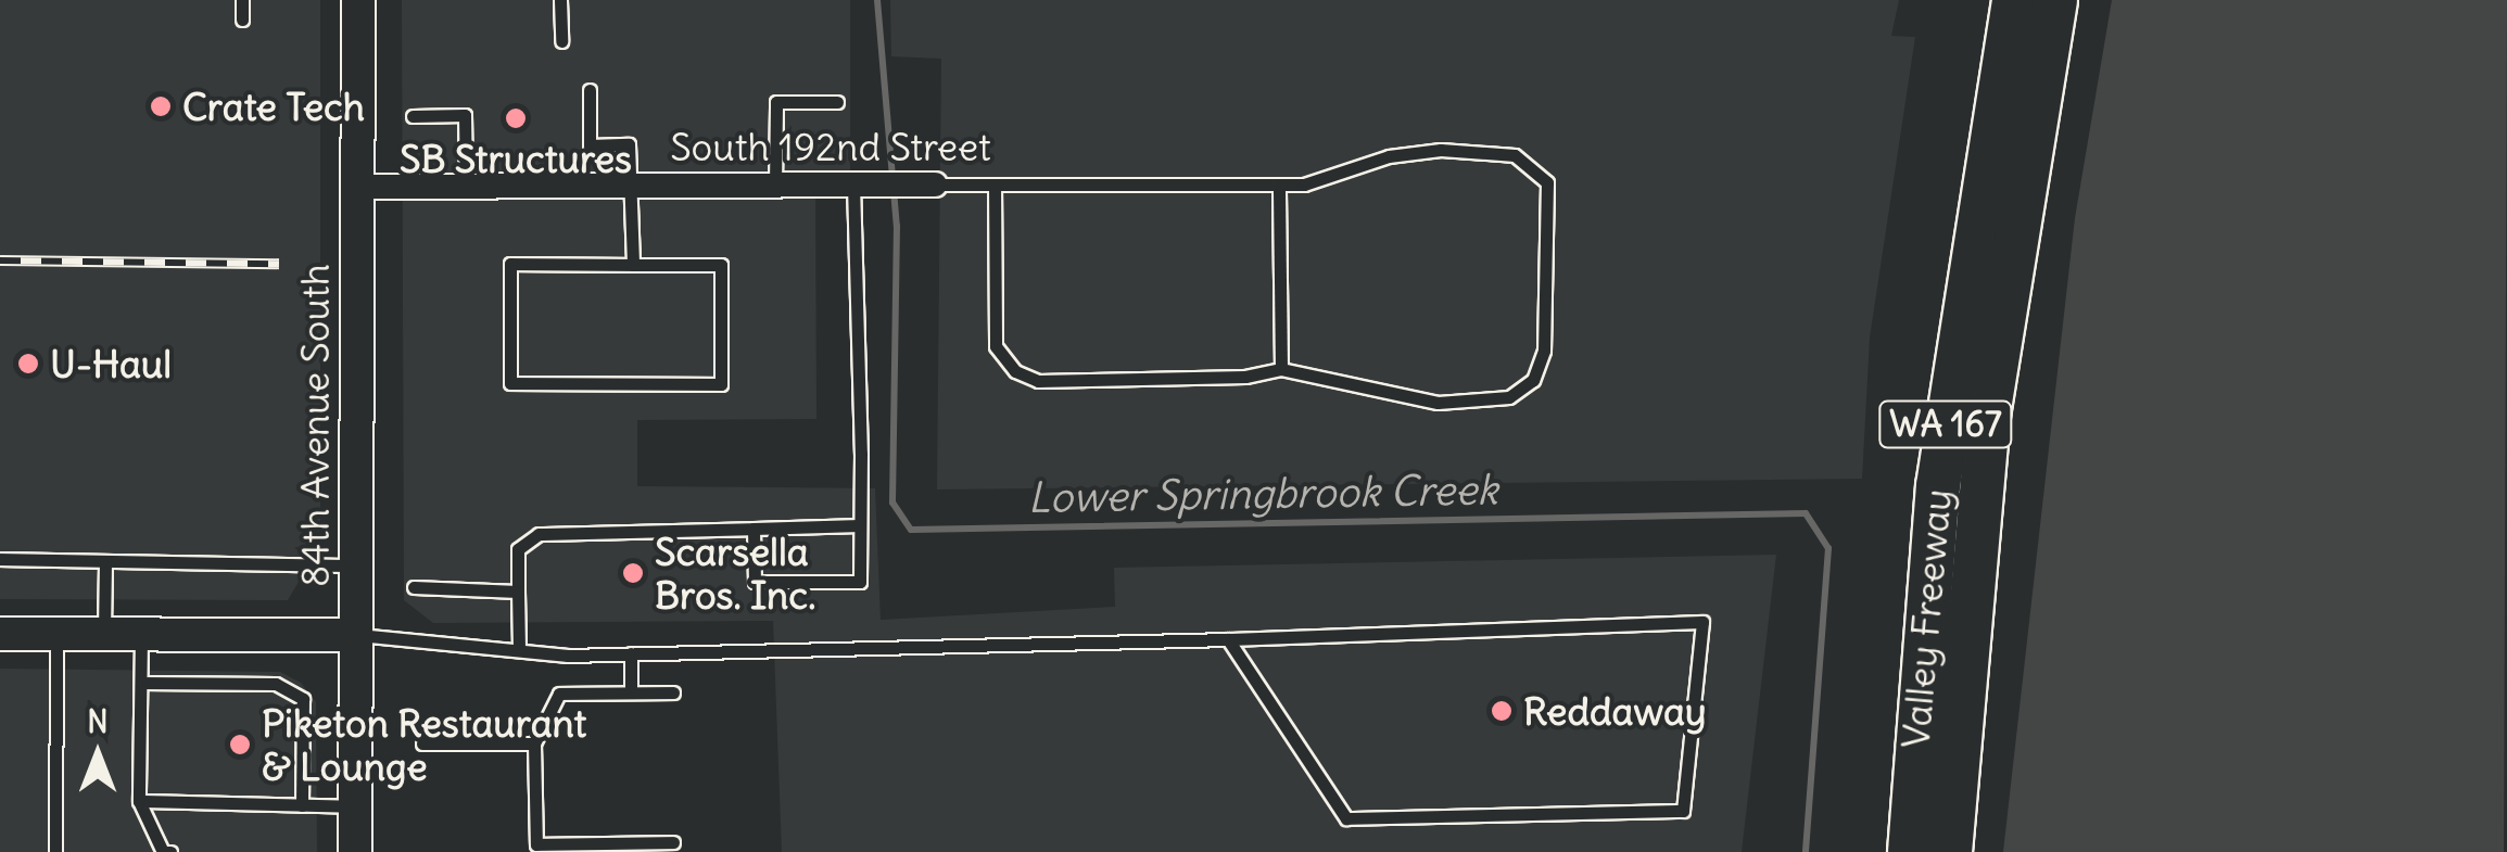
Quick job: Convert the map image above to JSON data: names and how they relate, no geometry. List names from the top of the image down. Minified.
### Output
{"streets":{"highway":["WA 167","Valley Freeway"],"main road":["84th Avenue South"],"street":["South 192nd Street"]},"crossings":[["South 192nd Street","84th Avenue South"]],"water":["Lower Springbrook Creek"],"places":["Crate Tech","SB Structures","U-Haul","Scarsella Bros. Inc.","Reddaway","Piketon Restaurant & Lounge"],"north":"top"}
